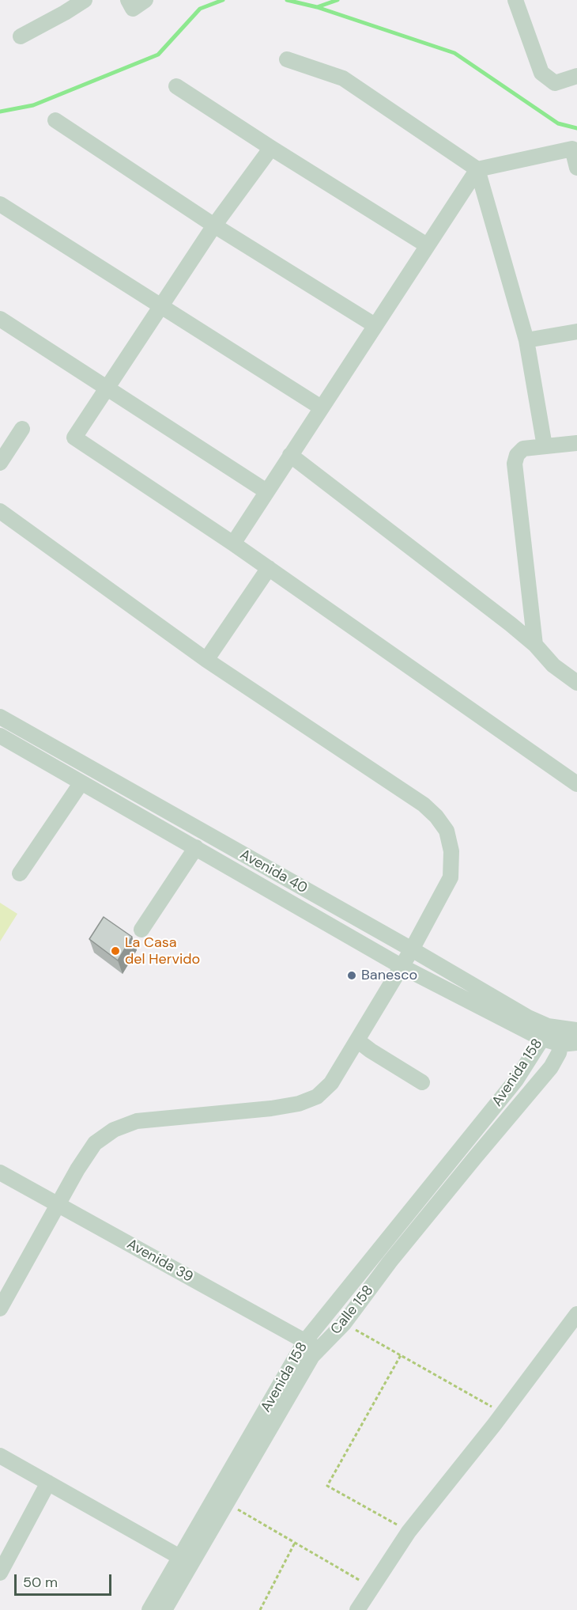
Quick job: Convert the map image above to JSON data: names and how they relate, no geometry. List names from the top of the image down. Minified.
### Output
{"streets":{"street":["Avenida 40","Avenida 158","Avenida 39","Calle 158"]},"crossings":[["Avenida 40","Avenida 158"],["Avenida 158","Avenida 39"],["Avenida 158","Calle 158"],["Avenida 39","Calle 158"]],"places":["La Casa del Hervido","Banesco"],"scale_bar":"50 m"}
